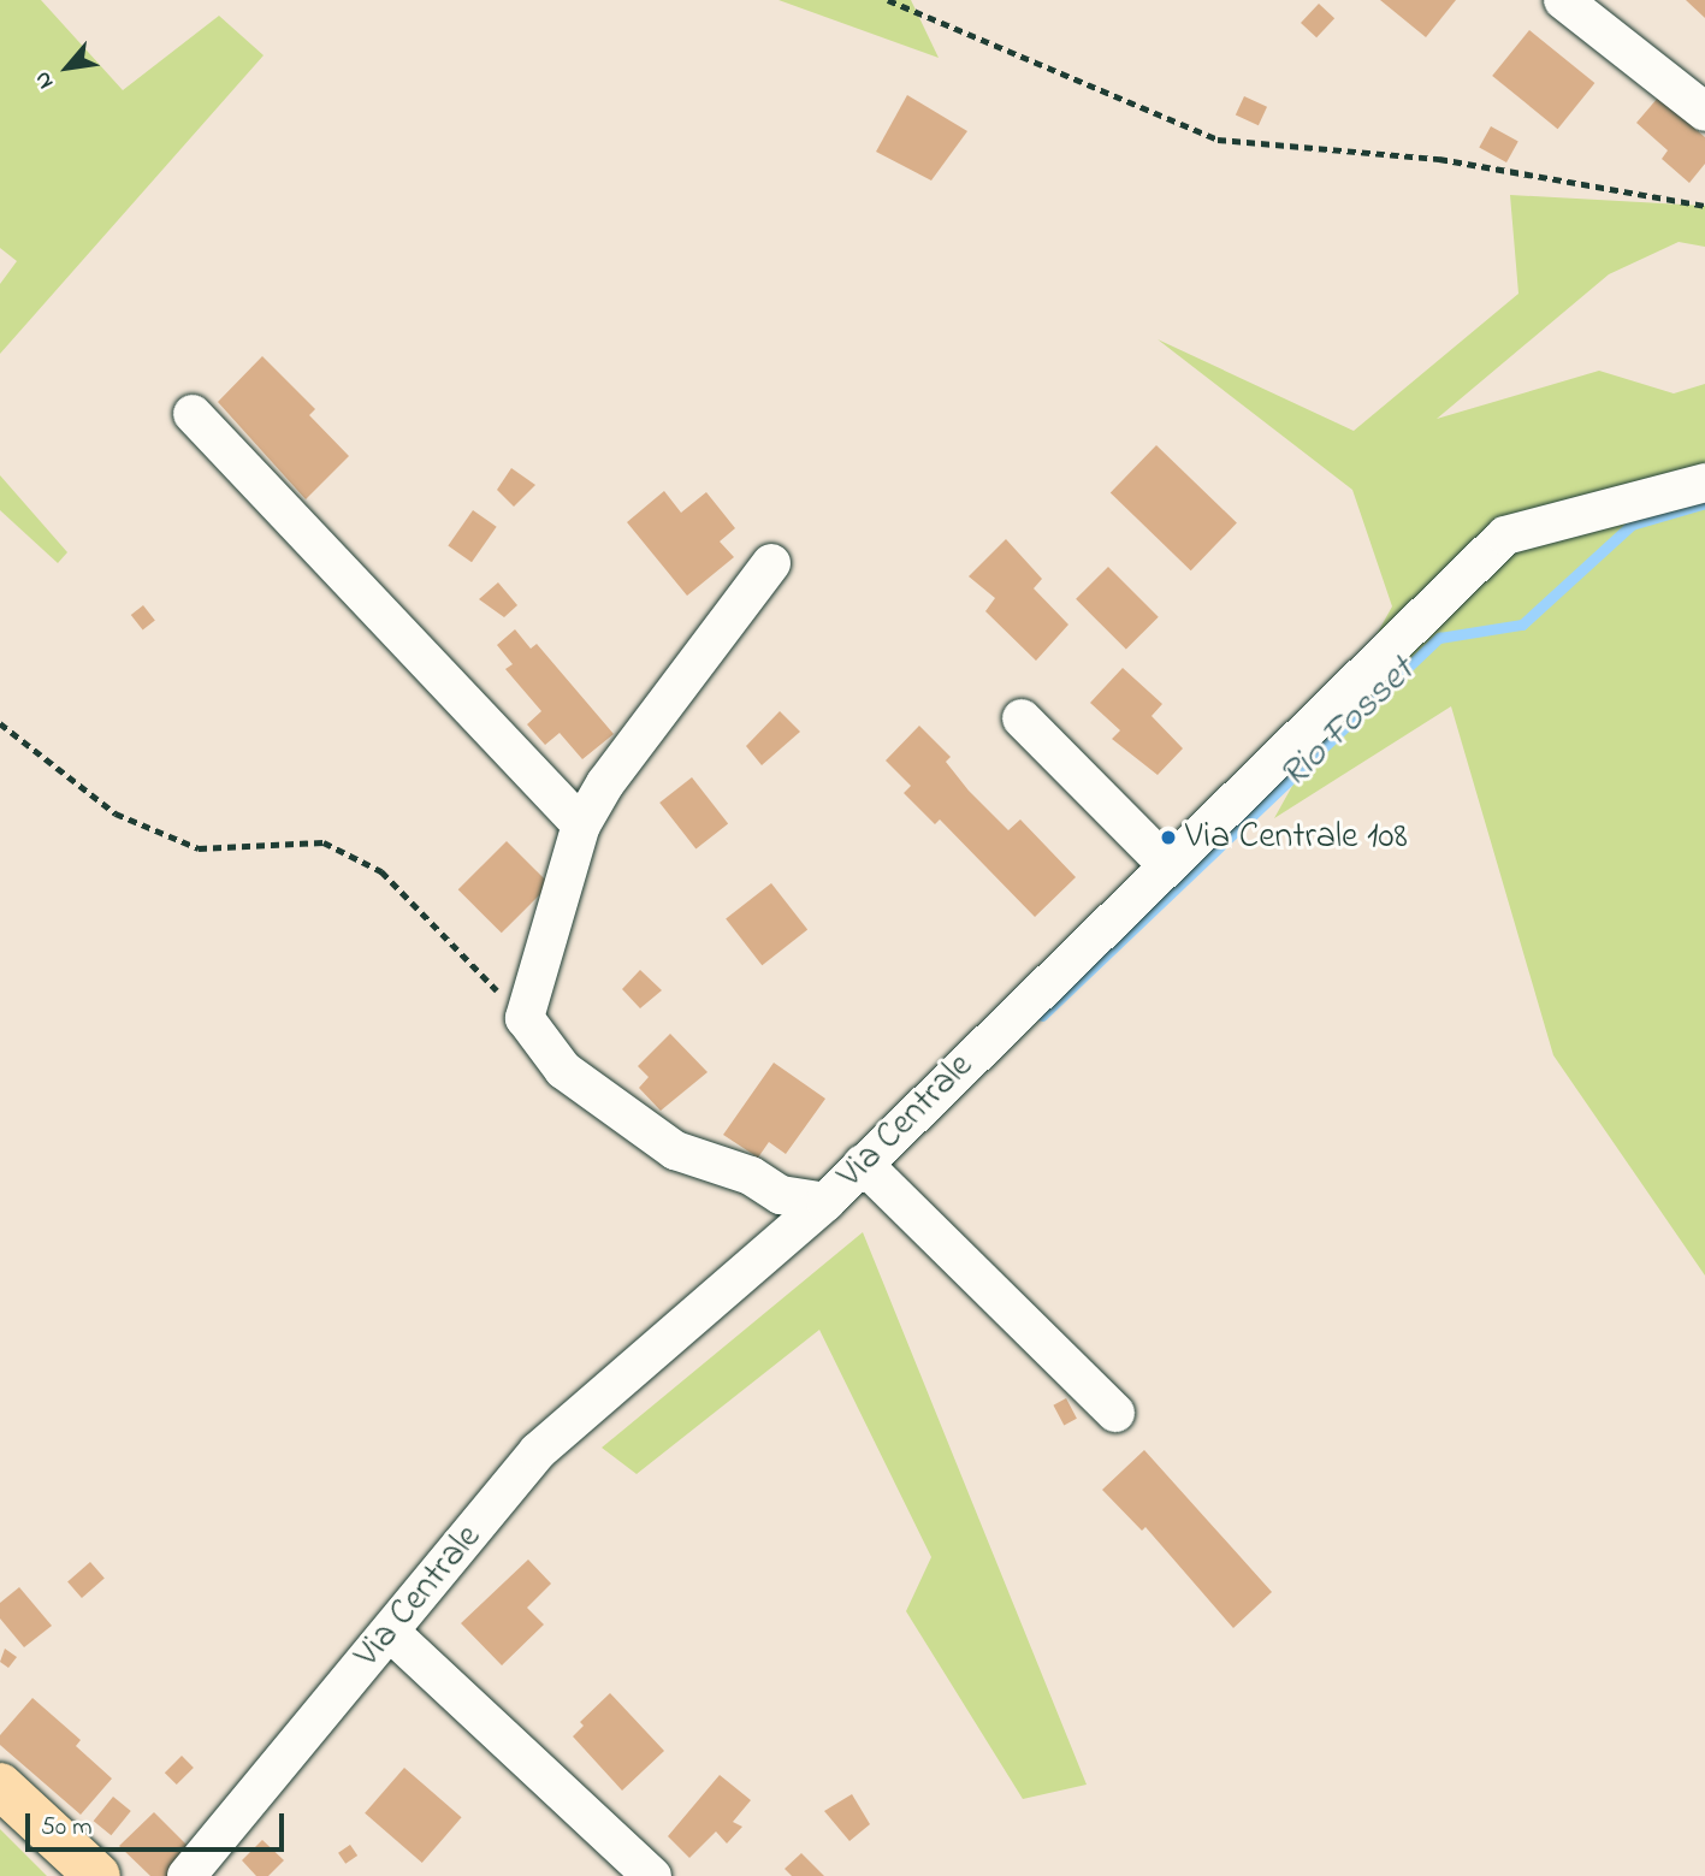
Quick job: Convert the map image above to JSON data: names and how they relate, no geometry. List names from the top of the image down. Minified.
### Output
{"streets":{"street":["Via Centrale"]},"water":["Rio Fosset"],"places":["Via Centrale 108"],"scale_bar":"50 m","north":"bottom left"}
